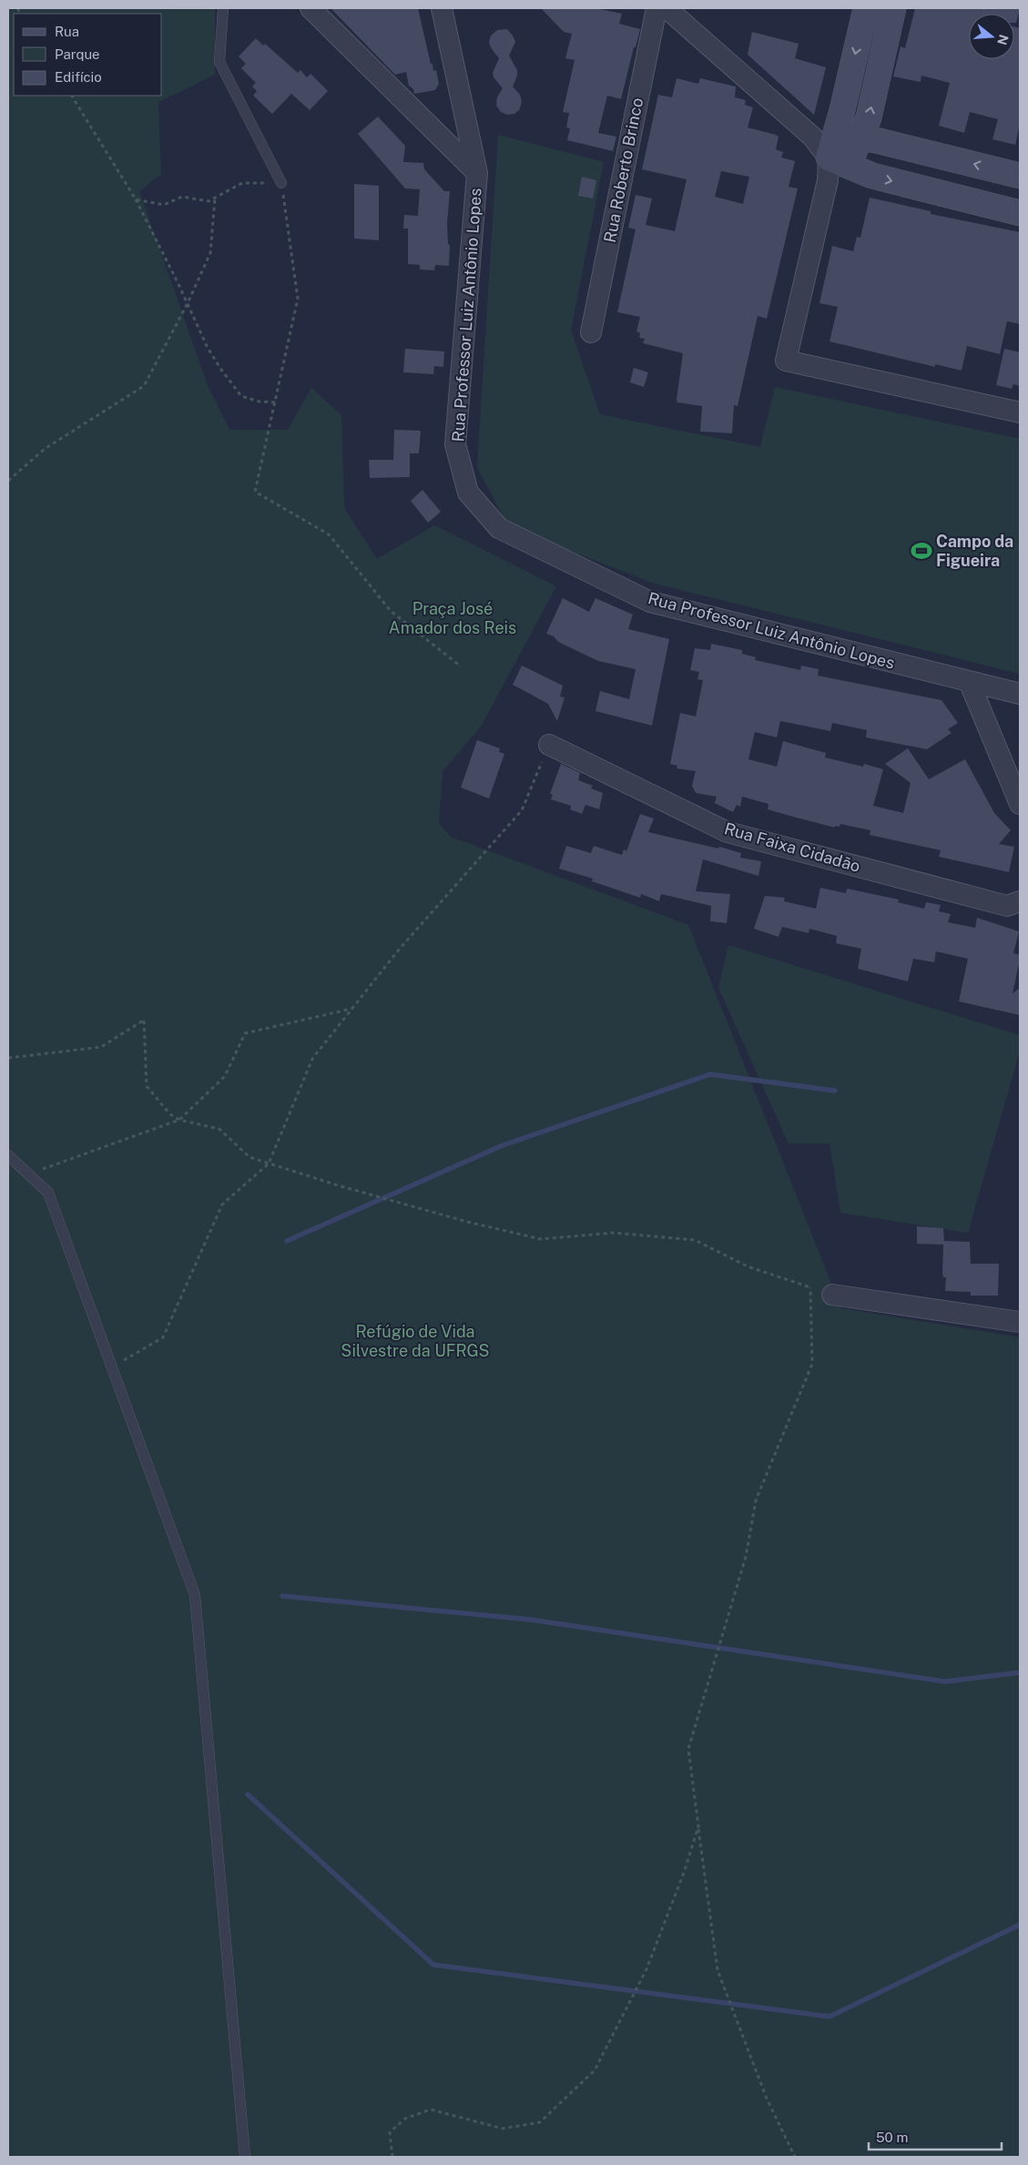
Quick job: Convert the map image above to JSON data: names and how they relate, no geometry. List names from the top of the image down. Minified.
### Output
{"streets":{"street":["Rua Roberto Brinco","Rua Professor Luiz Antônio Lopes","Rua Faixa Cidadão"]},"parks":["Praça José Amador dos Reis","Refúgio de Vida Silvestre da UFRGS"],"places":{"sports":["Campo da Figueira"]},"legend":["Rua","Parque","Edifício"],"scale_bar":"50 m","north":"right"}
